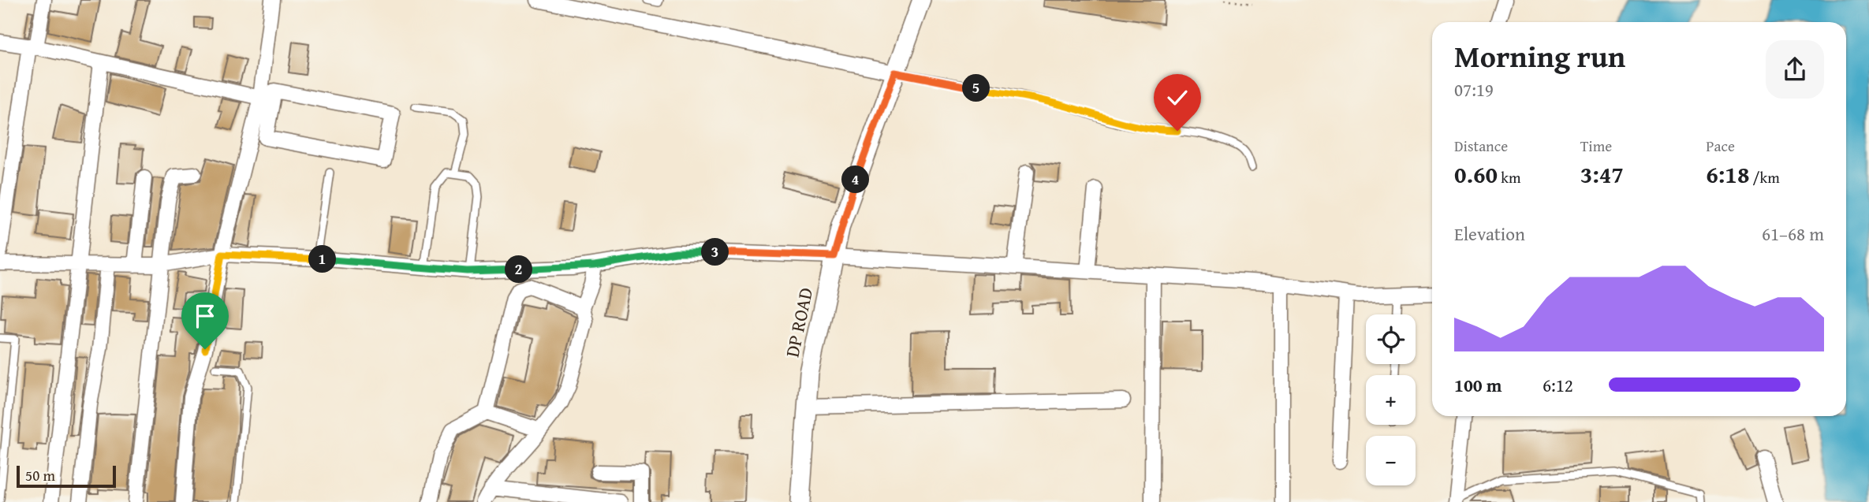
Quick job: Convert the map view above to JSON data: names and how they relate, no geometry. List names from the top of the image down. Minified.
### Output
{"streets":{"street":["DP ROAD"]},"scale_bar":"50 m","page":{"heading":["Morning run","07:19"],"pins":["5","4","3","1","2"],"stats":[["Distance","0.60 km"],["Time","3:47"],["Pace","6:18 /km"]],"chart":["Elevation","61–68 m"],"map_buttons":["+","−"],"list":[{"name":"100 m","note":"6:12"}],"scale":"50 m"}}
